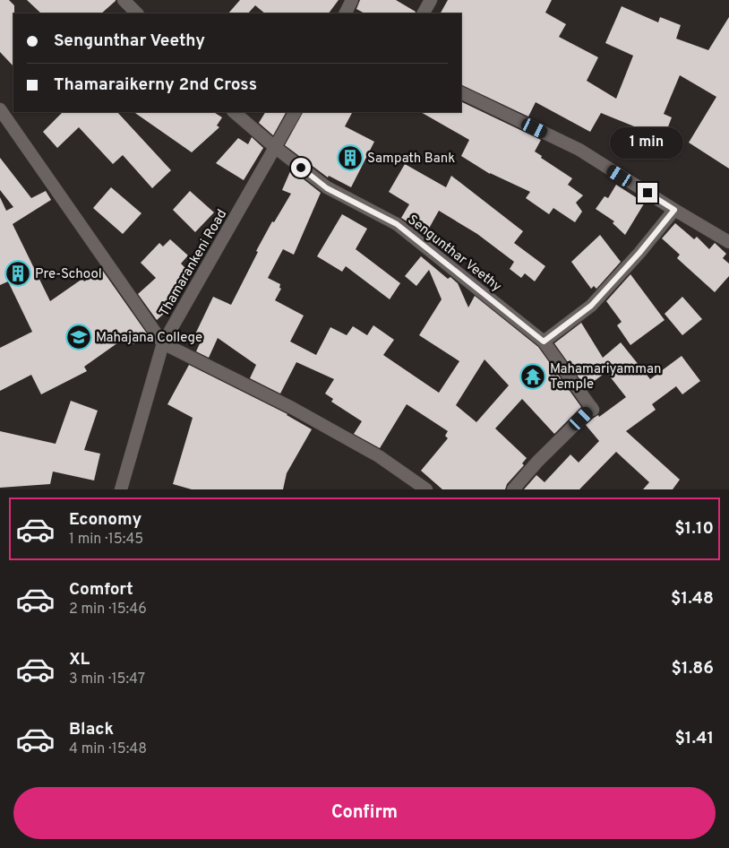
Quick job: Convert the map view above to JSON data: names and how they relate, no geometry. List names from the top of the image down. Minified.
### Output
{"streets":{"street":["Sengunthar Veethy","Thamarankeni Road"]},"crossings":[["Sengunthar Veethy","Thamarankeni Road"]],"places":{"building":["Sampath Bank","Pre-School"],"school or university":["Mahajana College"],"temple":["Mahamariyamman Temple"]},"page":{"banner":["Sengunthar Veethy","Thamaraikerny 2nd Cross"],"bubble":"1 min","list":[{"name":"Economy","note":"1 min · 15:45","value":"$1.10"},{"name":"Comfort","note":"2 min · 15:46","value":"$1.48"},{"name":"XL","note":"3 min · 15:47","value":"$1.86"},{"name":"Black","note":"4 min · 15:48","value":"$1.41"}],"buttons":"Confirm"}}
